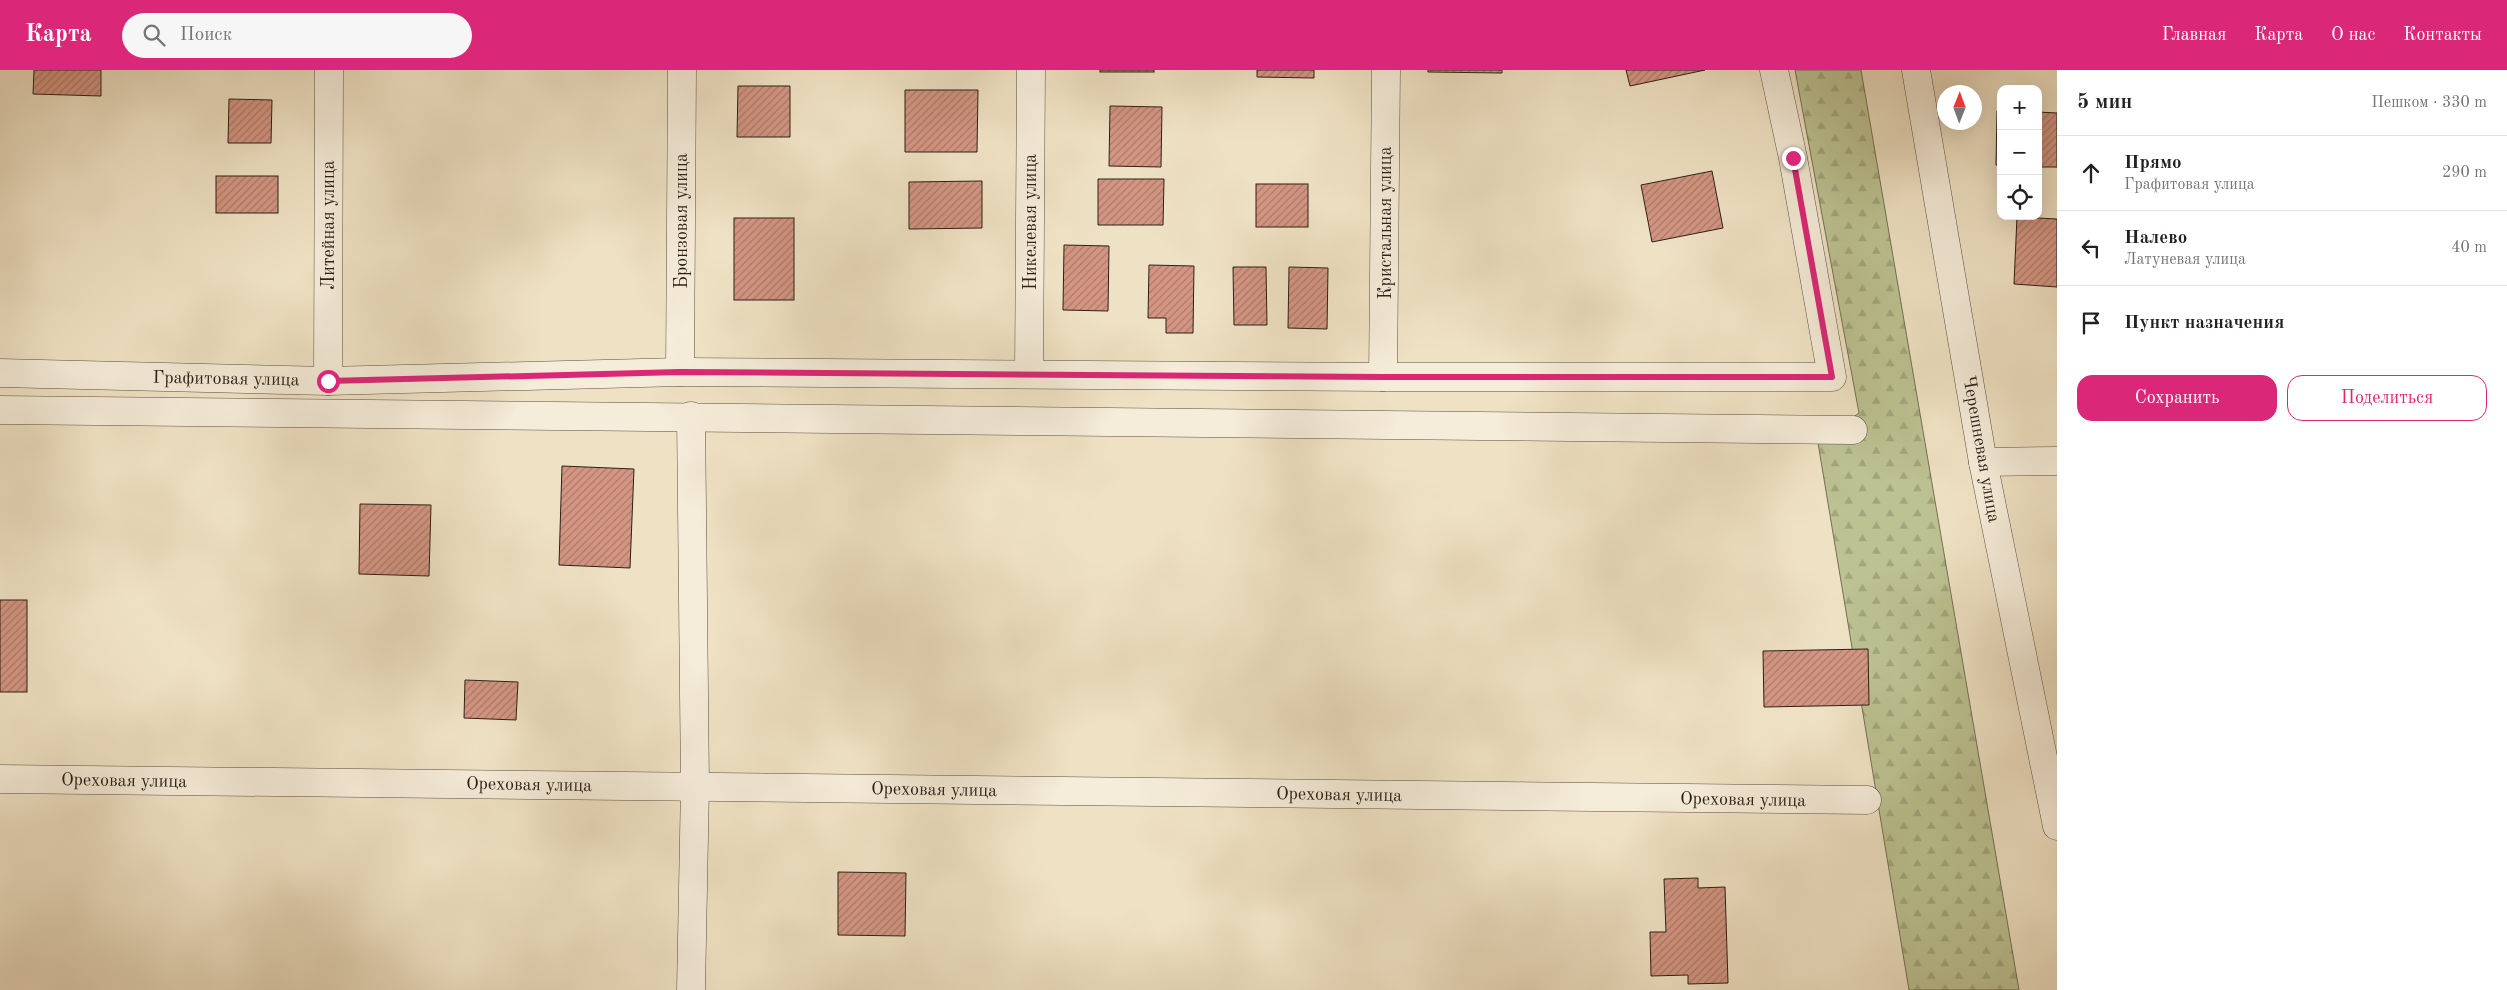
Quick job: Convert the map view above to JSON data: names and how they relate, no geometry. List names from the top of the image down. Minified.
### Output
{"streets":{"street":["Бронзовая улица","Никелевая улица","Кристальная улица","Литейная улица","Графитовая улица","Черешневая улица","Ореховая улица"]},"crossings":[["Бронзовая улица","Графитовая улица"],["Никелевая улица","Графитовая улица"],["Кристальная улица","Графитовая улица"],["Литейная улица","Графитовая улица"]],"north":"top","page":{"header":"Карта","search":"Поиск","nav":["Главная","Карта","О нас","Контакты"],"heading":["5 мин","Пешком · 330 m"],"map_buttons":["+","−"],"list":[["Прямо","Графитовая улица","290 m"],["Налево","Латуневая улица","40 m"],"Пункт назначения"],"buttons":["Сохранить","Поделиться"]}}
